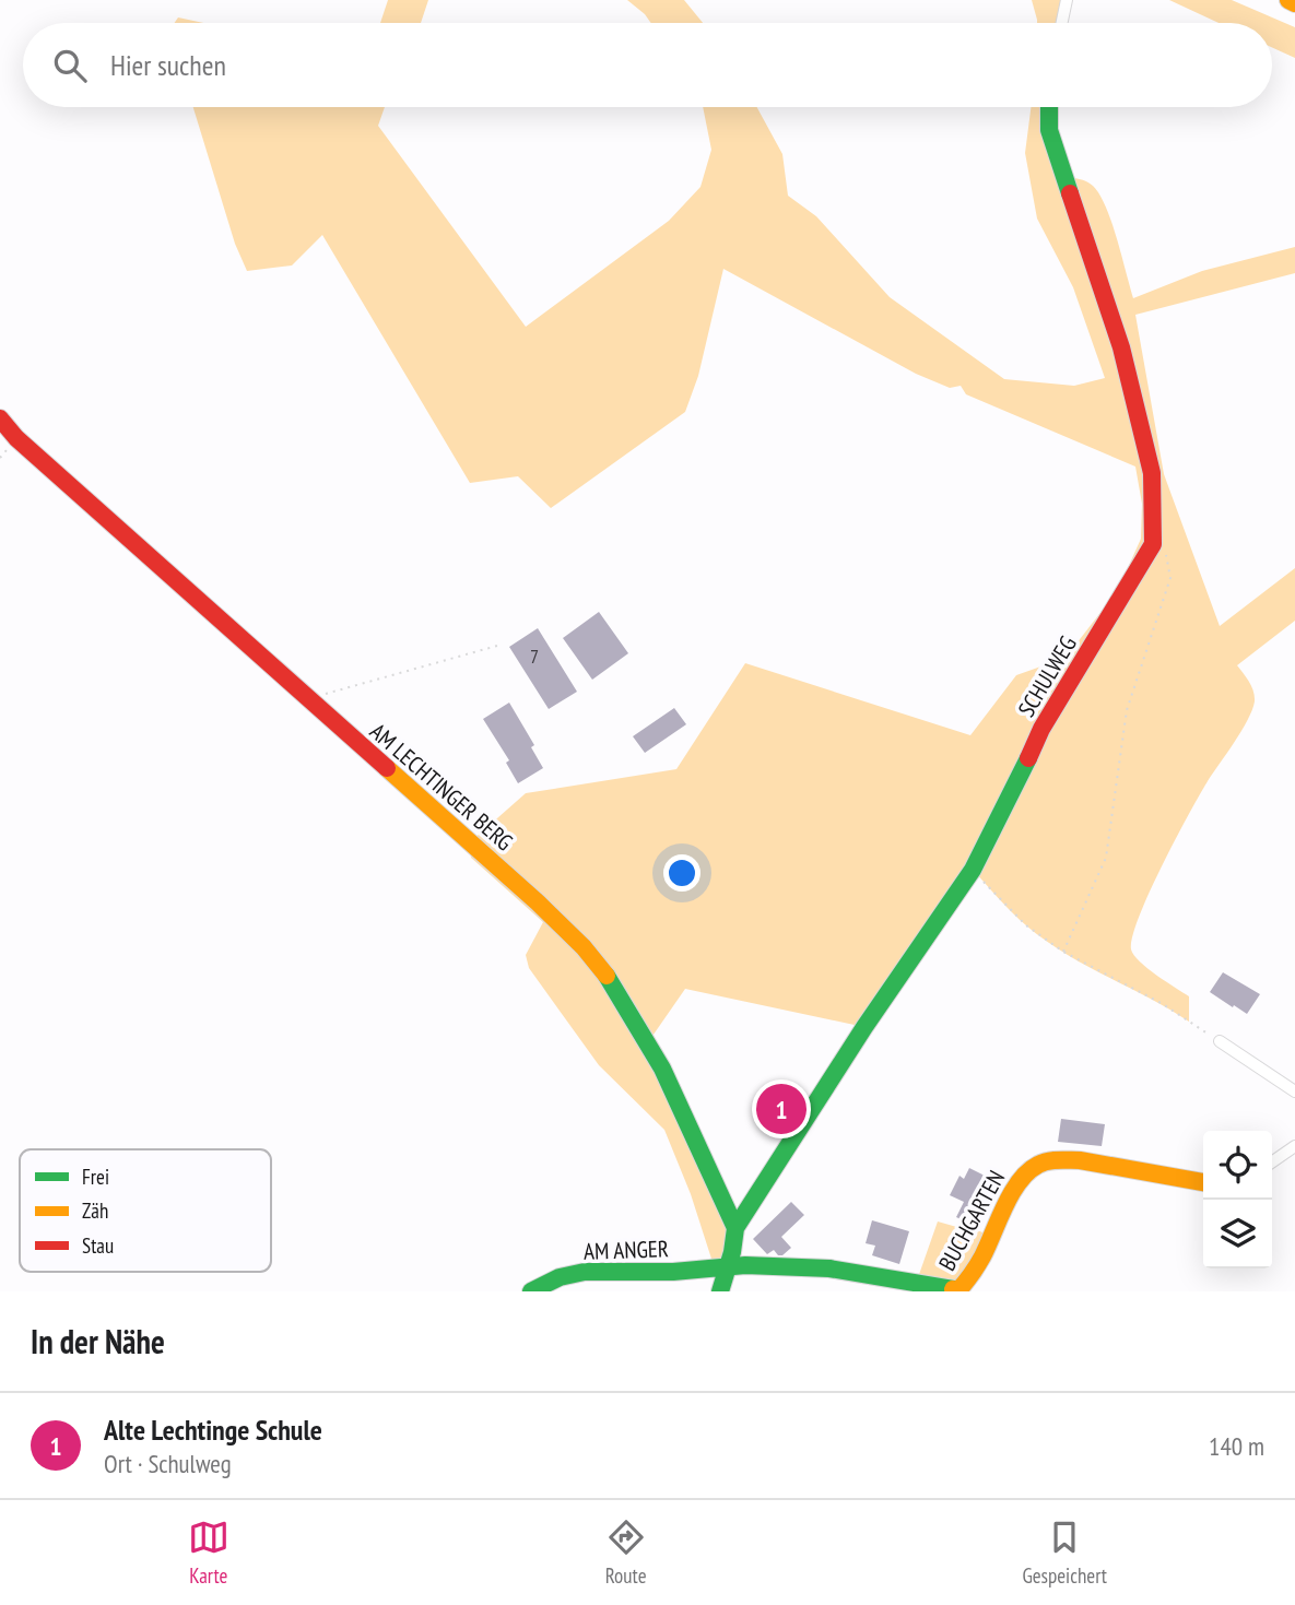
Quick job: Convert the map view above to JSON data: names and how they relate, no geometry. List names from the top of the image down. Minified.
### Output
{"streets":{"main road":["SCHULWEG","AM LECHTINGER BERG","BUCHGARTEN","AM ANGER"]},"crossings":[["SCHULWEG","AM LECHTINGER BERG"],["BUCHGARTEN","AM ANGER"]],"house_numbers":["7"],"legend":["Frei","Zäh","Stau"],"page":{"search":"Hier suchen","pins":"1","heading":"In der Nähe","list":[{"mark":"1","name":"Alte Lechtinge Schule","note":"Ort · Schulweg","value":"140 m"}],"nav":["Karte","Route","Gespeichert"]}}
